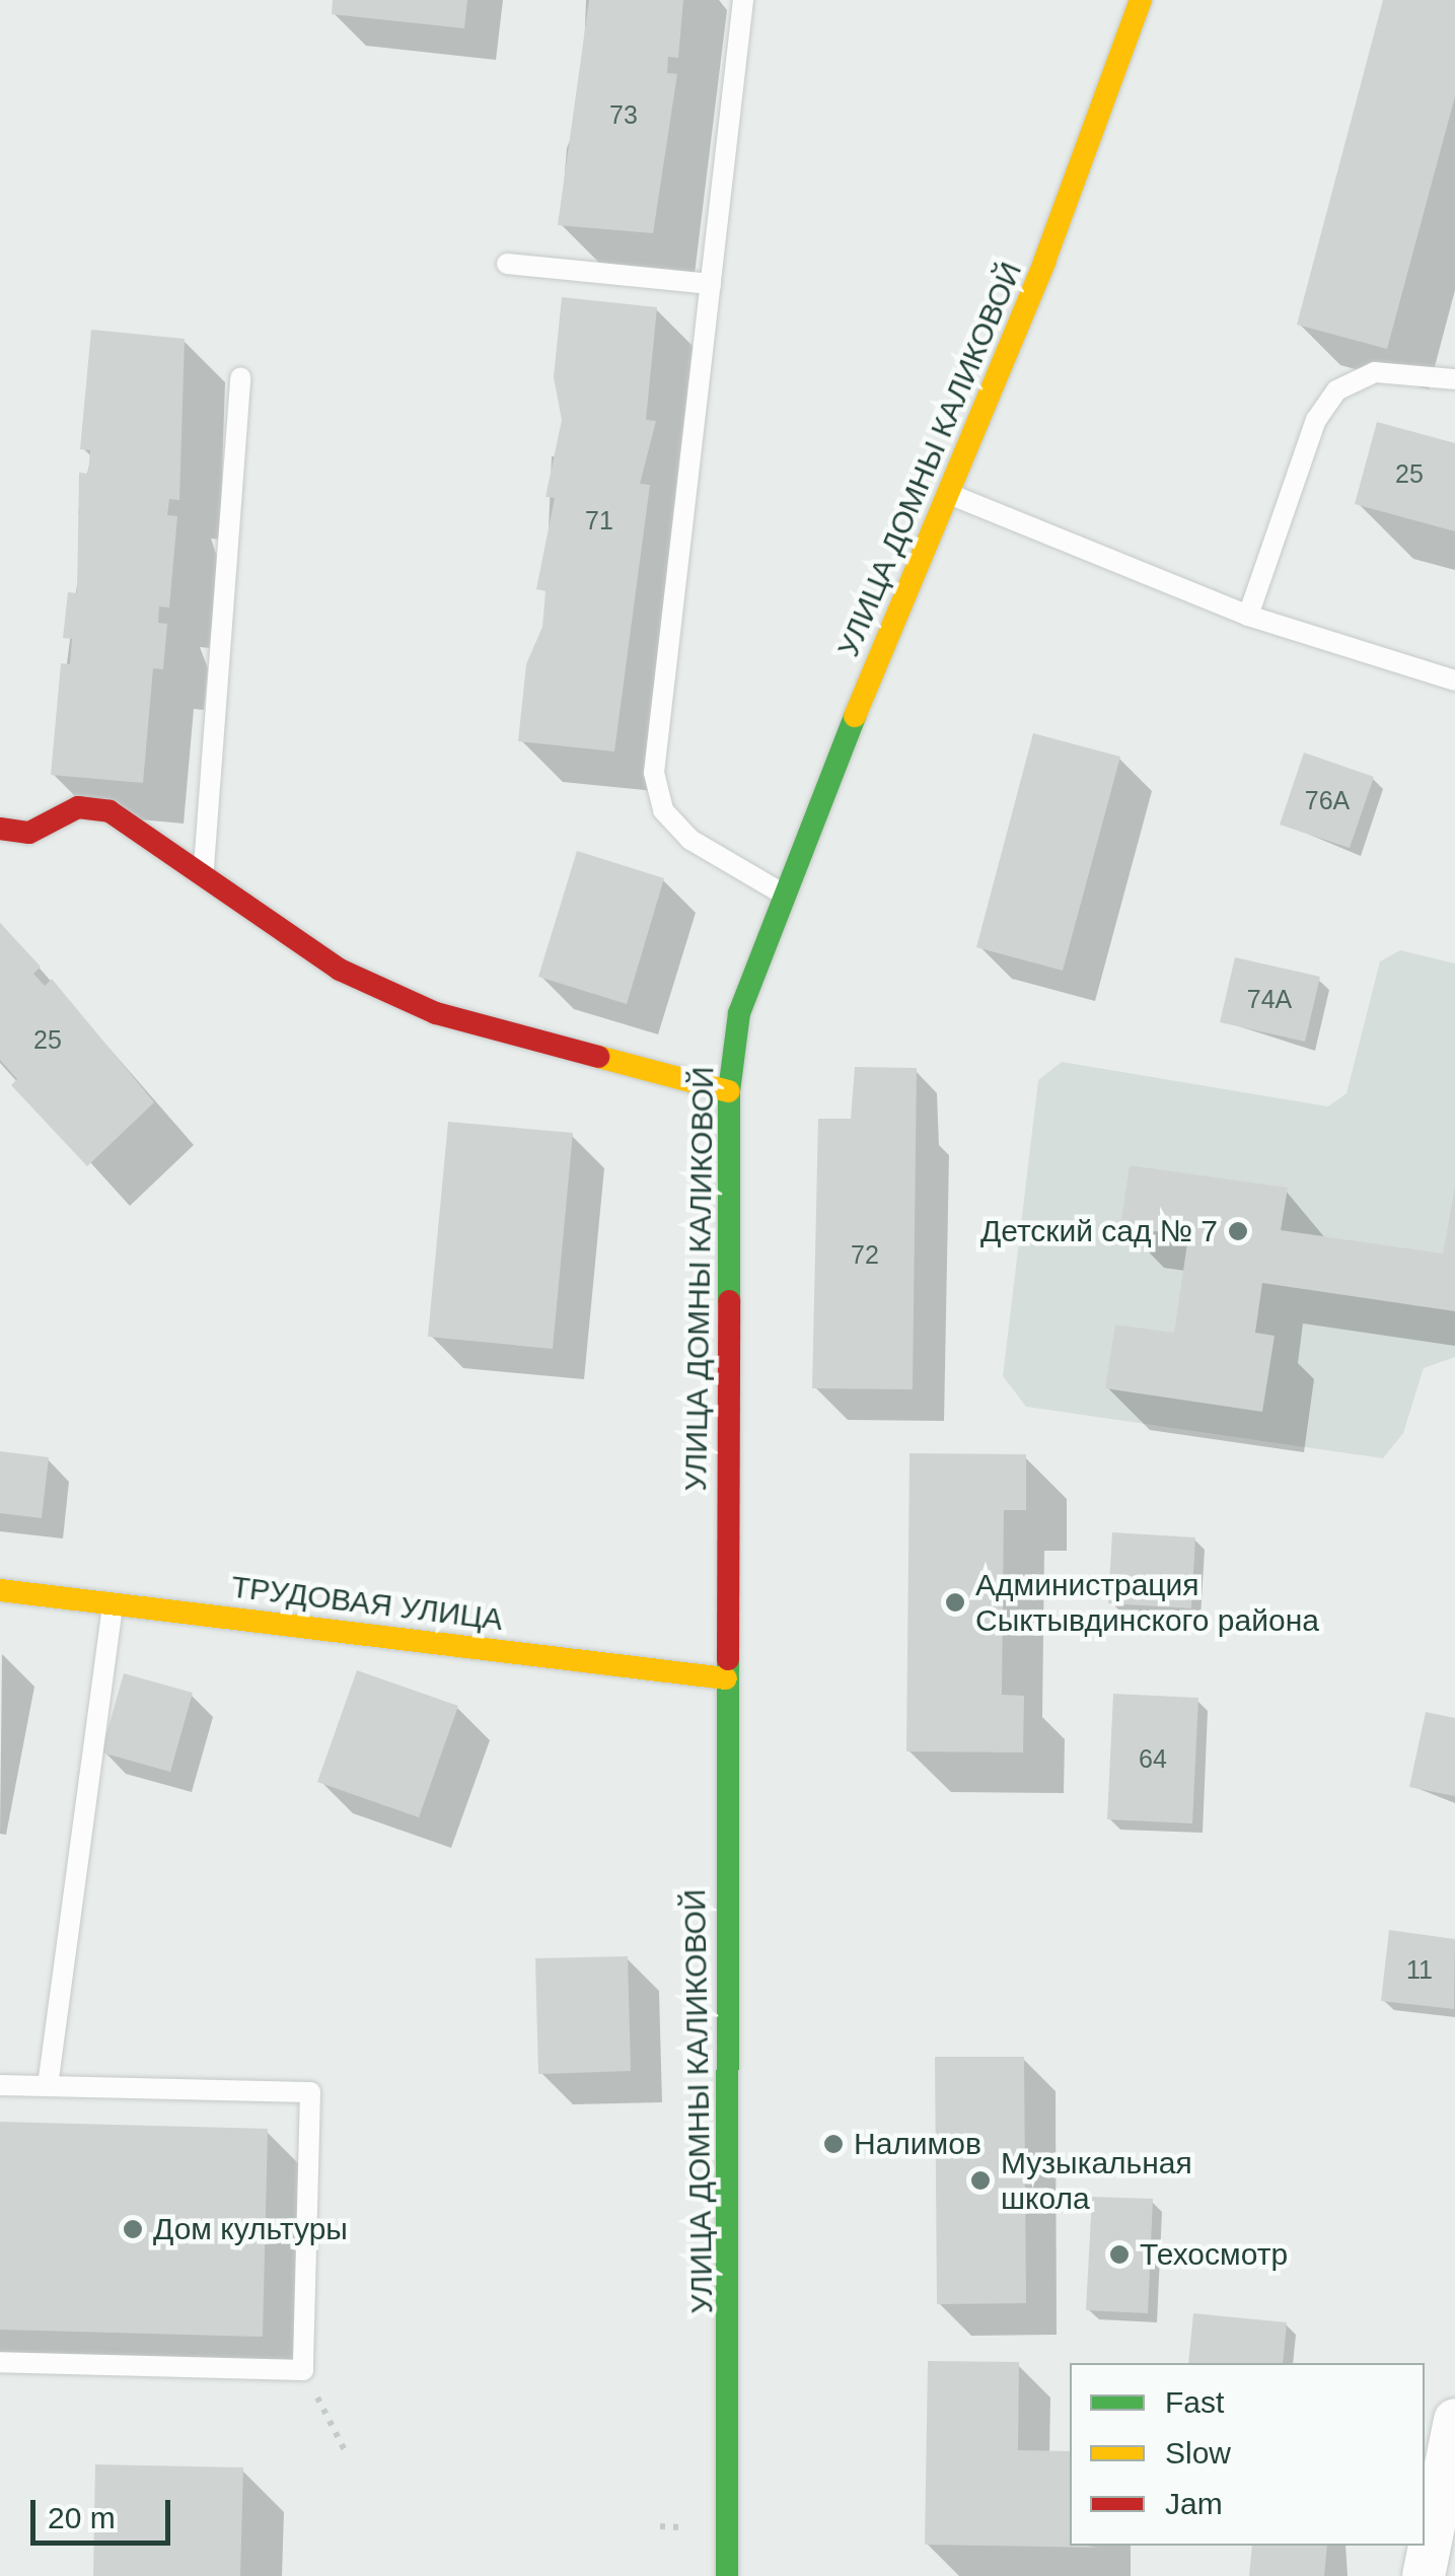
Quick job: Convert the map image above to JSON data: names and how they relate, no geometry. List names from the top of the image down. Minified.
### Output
{"streets":{"main road":["УЛИЦА ДОМНЫ КАЛИКОВОЙ","ТРУДОВАЯ УЛИЦА"]},"crossings":[["УЛИЦА ДОМНЫ КАЛИКОВОЙ","ТРУДОВАЯ УЛИЦА"]],"places":["Детский сад № 7","Администрация Сыктывдинского района","Налимов","Музыкальная школа","Дом культуры","Техосмотр"],"house_numbers":["73","25","71","76А","74А","25","72","64","11"],"legend":["Fast","Slow","Jam"],"scale_bar":"20 m"}
